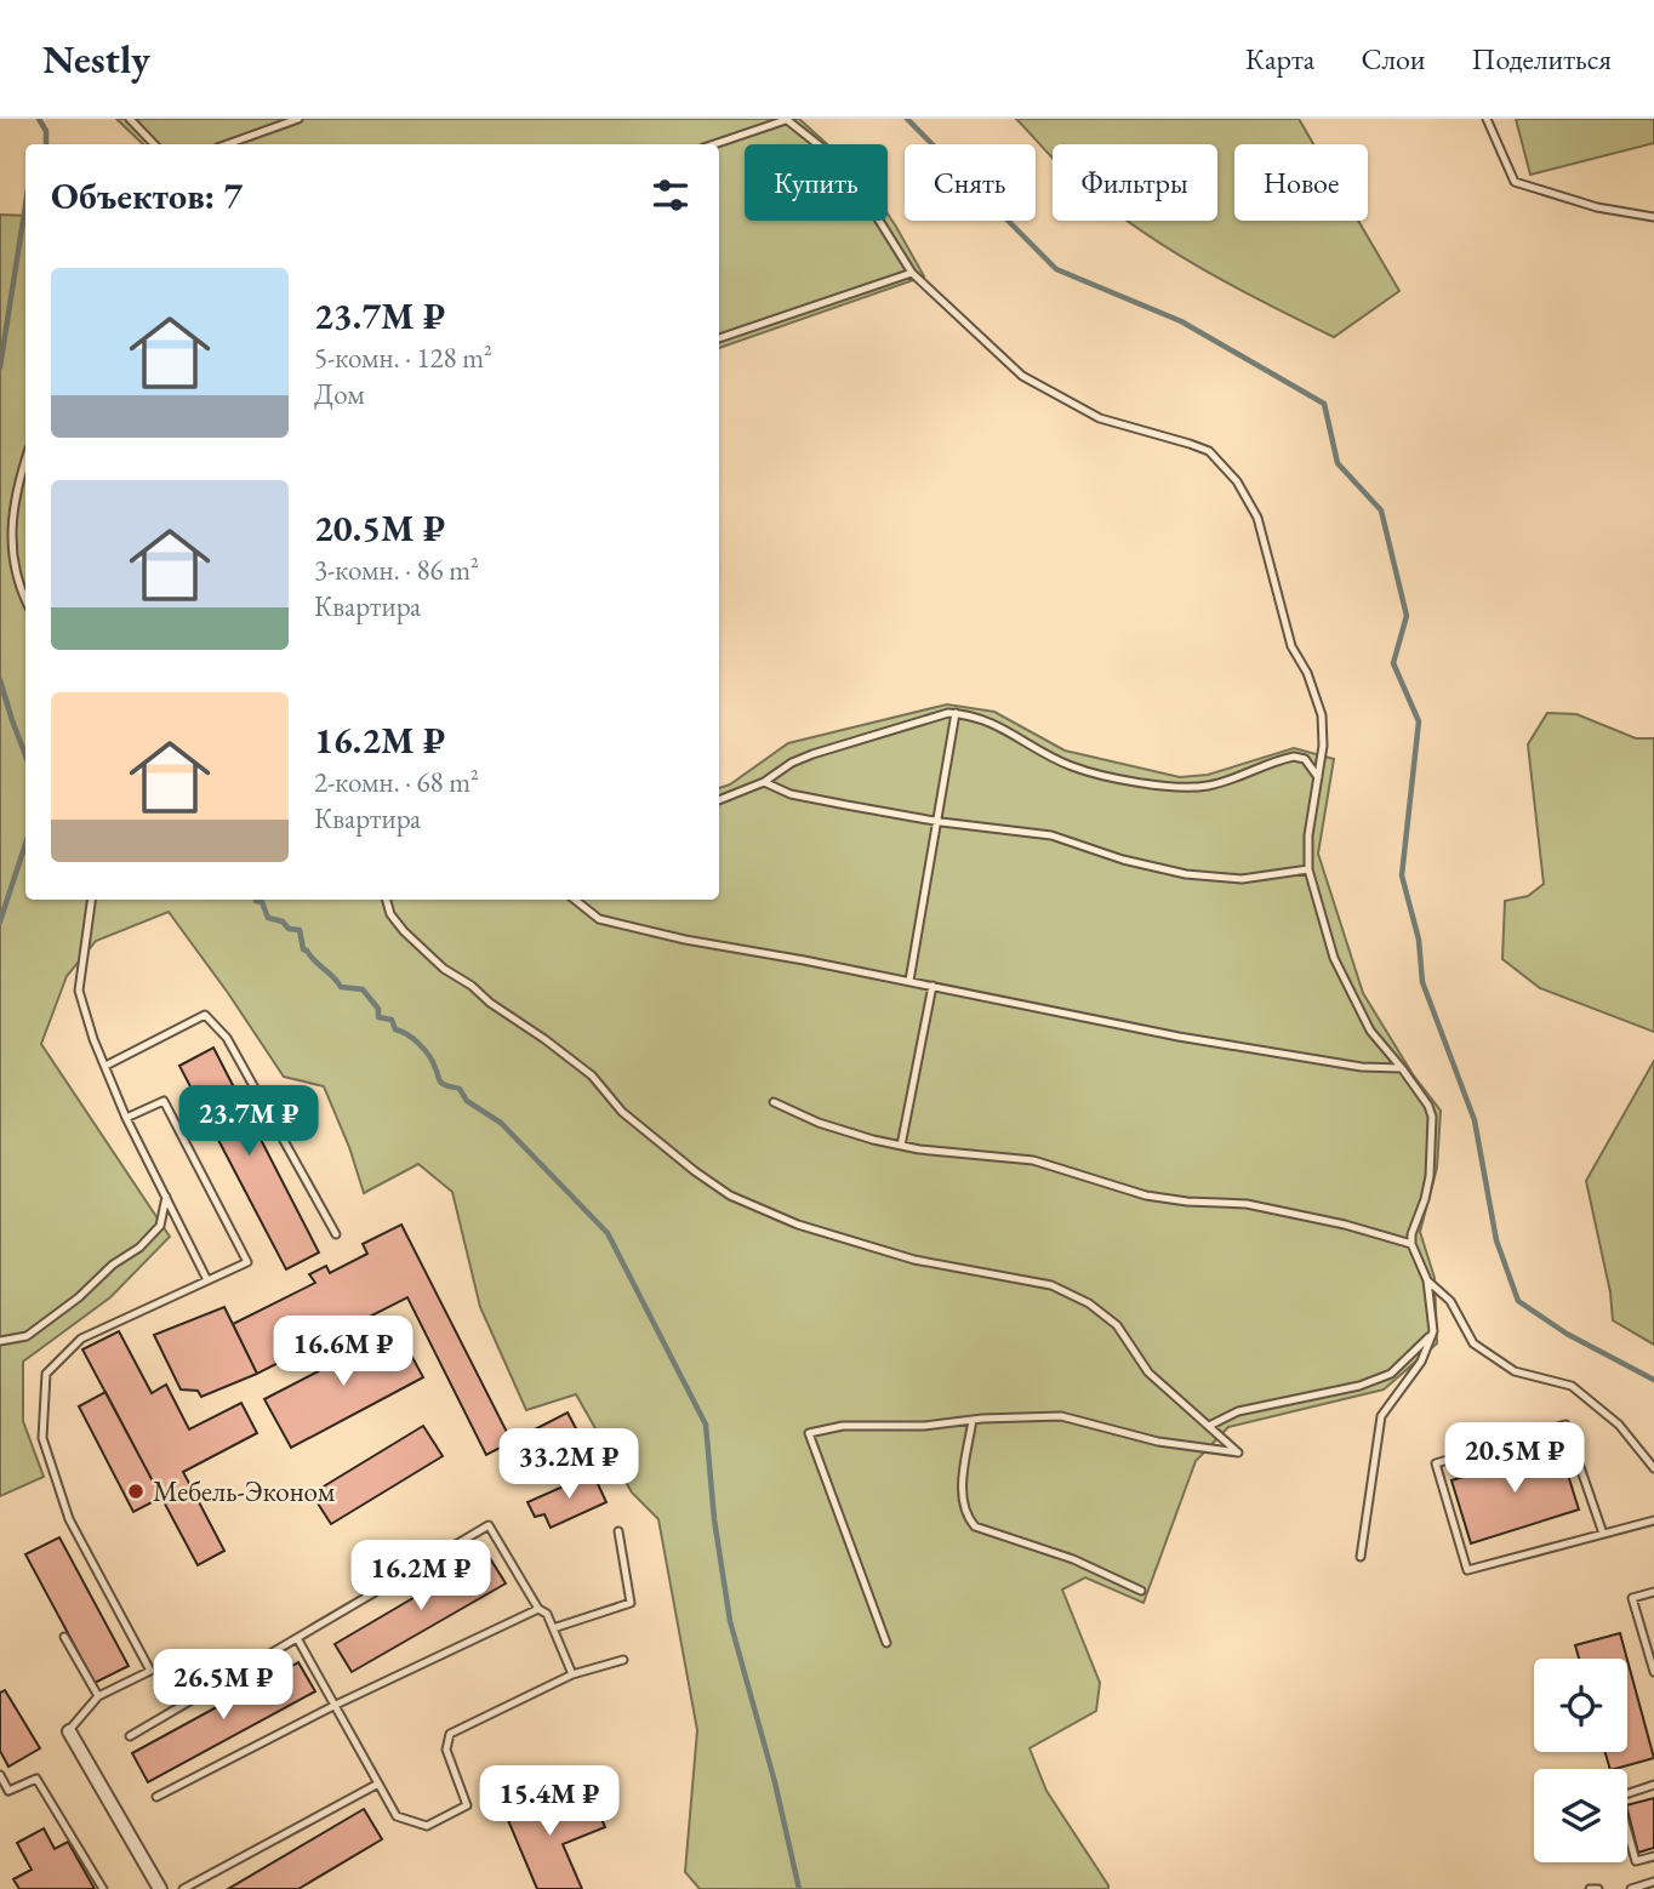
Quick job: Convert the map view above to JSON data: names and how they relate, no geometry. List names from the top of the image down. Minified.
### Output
{"places":["Мебель-Эконом"],"page":{"header":"Nestly","nav":["Карта","Слои","Поделиться"],"chip":["Купить","Снять","Фильтры","Новое"],"heading":"Объектов: 7","list":[{"name":"23.7M ₽","note":"5-комн. · 128 m² · Дом"},{"name":"20.5M ₽","note":"3-комн. · 86 m² · Квартира"},{"name":"16.2M ₽","note":"2-комн. · 68 m² · Квартира"}],"price":["23.7M ₽","16.6M ₽","20.5M ₽","33.2M ₽","16.2M ₽","26.5M ₽","15.4M ₽"]}}
